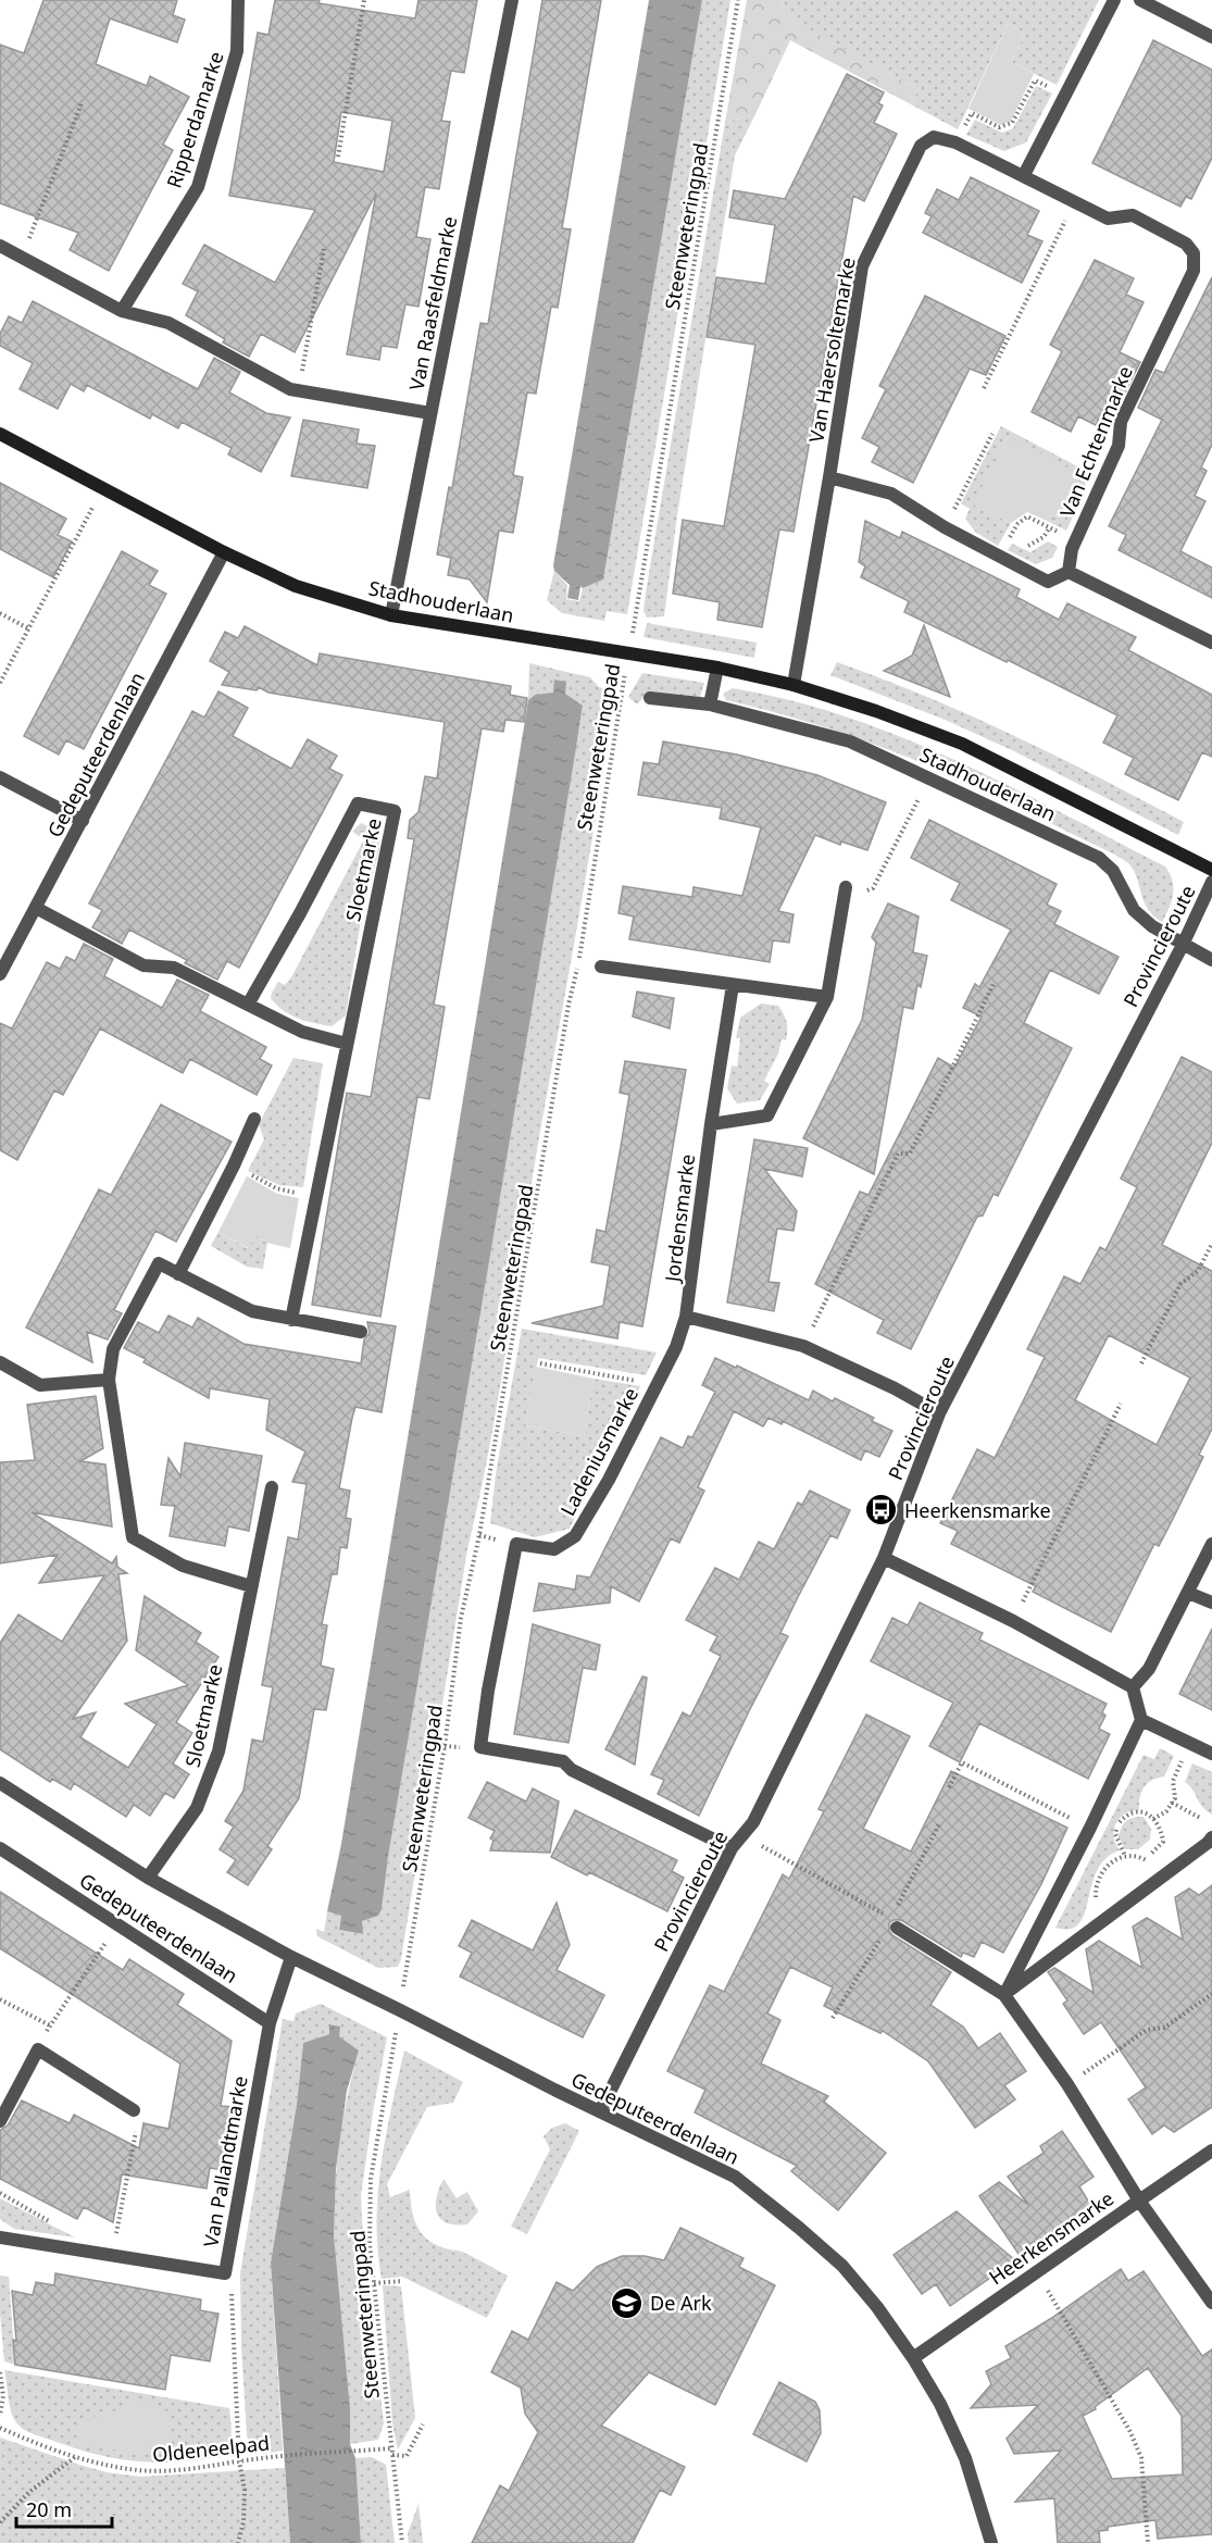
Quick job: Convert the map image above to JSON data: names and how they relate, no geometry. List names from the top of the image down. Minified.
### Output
{"streets":{"street":["Ripperdamarke","Van Raasfeldmarke","Van Haersoltemarke","Van Echtenmarke","Stadhouderlaan","Gedeputeerdenlaan","Sloetmarke","Provincieroute","Jordensmarke","Ladeniusmarke","Van Pallandtmarke","Heerkensmarke"],"path":["Steenweteringpad","Oldeneelpad"]},"crossings":[["Steenweteringpad","Stadhouderlaan"],["Steenweteringpad","Gedeputeerdenlaan"],["Steenweteringpad","Oldeneelpad"],["Van Raasfeldmarke","Stadhouderlaan"],["Van Haersoltemarke","Van Echtenmarke"],["Van Haersoltemarke","Stadhouderlaan"],["Stadhouderlaan","Gedeputeerdenlaan"],["Stadhouderlaan","Provincieroute"],["Gedeputeerdenlaan","Sloetmarke"],["Gedeputeerdenlaan","Provincieroute"],["Gedeputeerdenlaan","Van Pallandtmarke"],["Gedeputeerdenlaan","Heerkensmarke"],["Provincieroute","Ladeniusmarke"],["Jordensmarke","Ladeniusmarke"]],"places":{"bus stop":["Heerkensmarke"],"school or university":["De Ark"]},"scale_bar":"20 m"}
